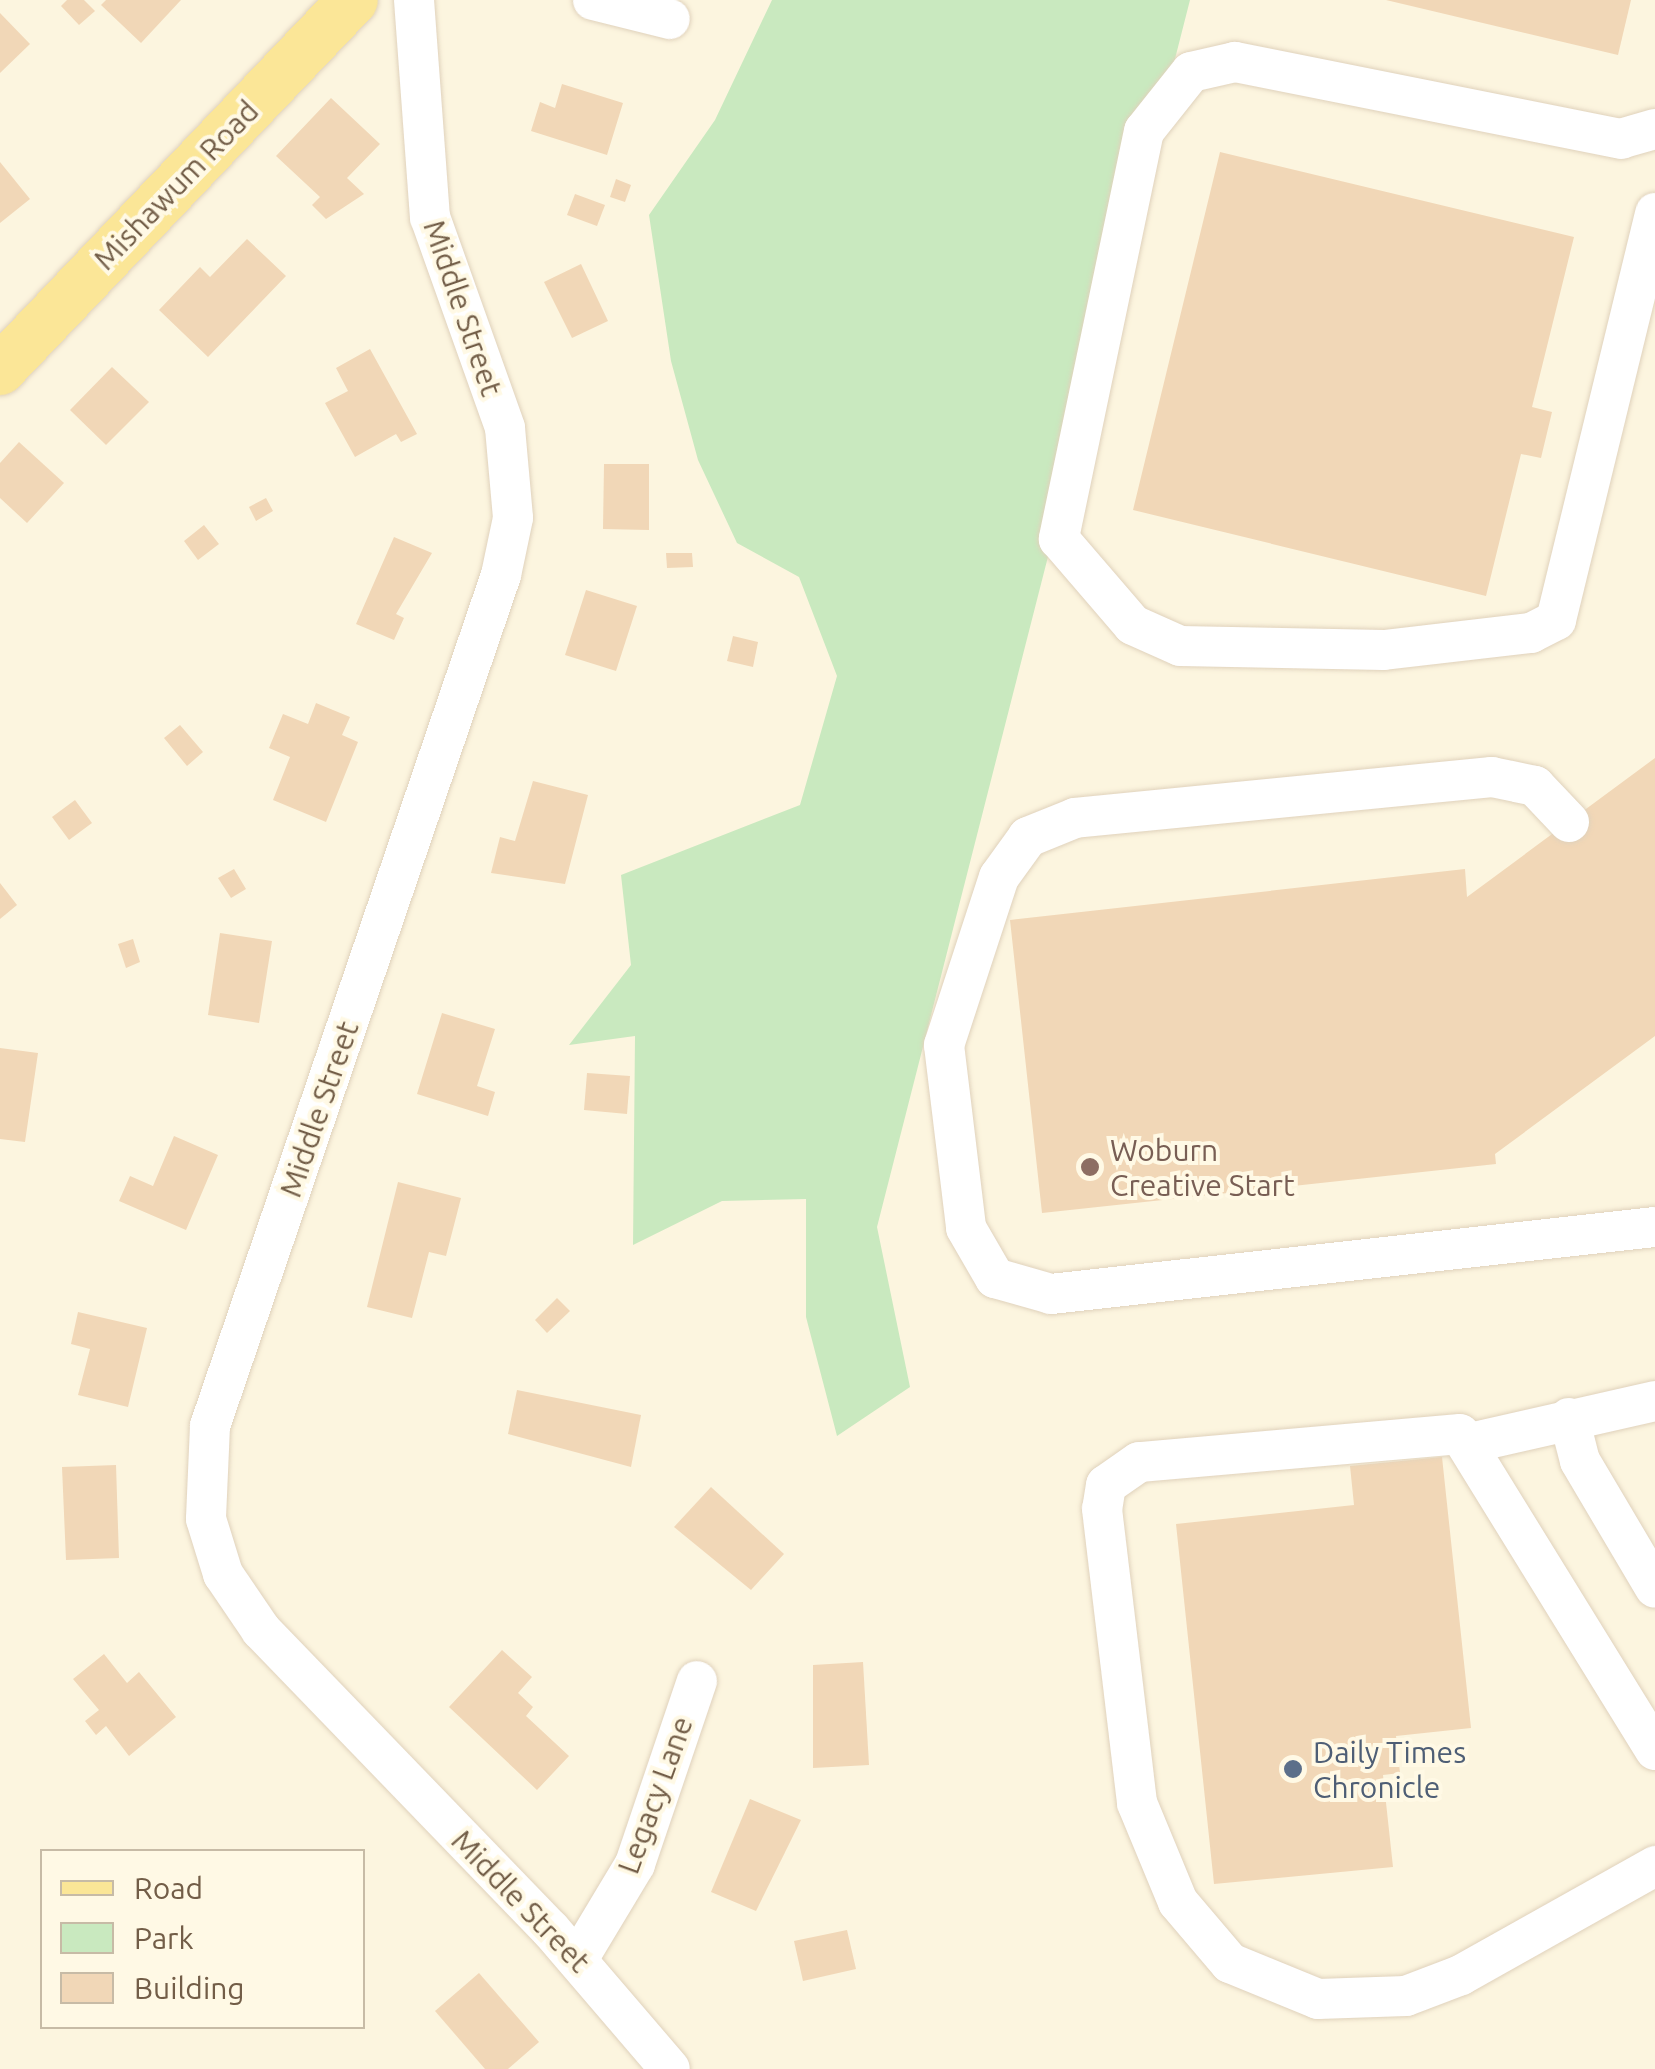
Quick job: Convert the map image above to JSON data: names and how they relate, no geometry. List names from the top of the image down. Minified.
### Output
{"streets":{"main road":["Mishawum Road"],"street":["Middle Street","Legacy Lane"]},"crossings":[["Middle Street","Legacy Lane"]],"places":["Woburn Creative Start","Daily Times Chronicle"],"legend":["Road","Park","Building"]}
